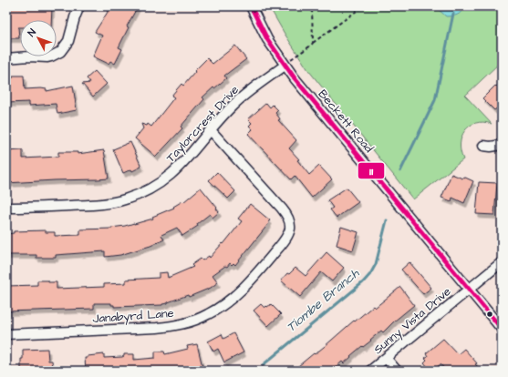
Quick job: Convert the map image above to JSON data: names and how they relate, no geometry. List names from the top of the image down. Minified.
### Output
{"streets":{"street":["Beckett Road","Taylorcrest Drive","Janabyrd Lane","Sunny Vista Drive"]},"crossings":[["Beckett Road","Taylorcrest Drive"],["Beckett Road","Sunny Vista Drive"],["Taylorcrest Drive","Janabyrd Lane"]],"water":["Tiombe Branch"],"lines":["transit line 111"],"north":"top left"}
